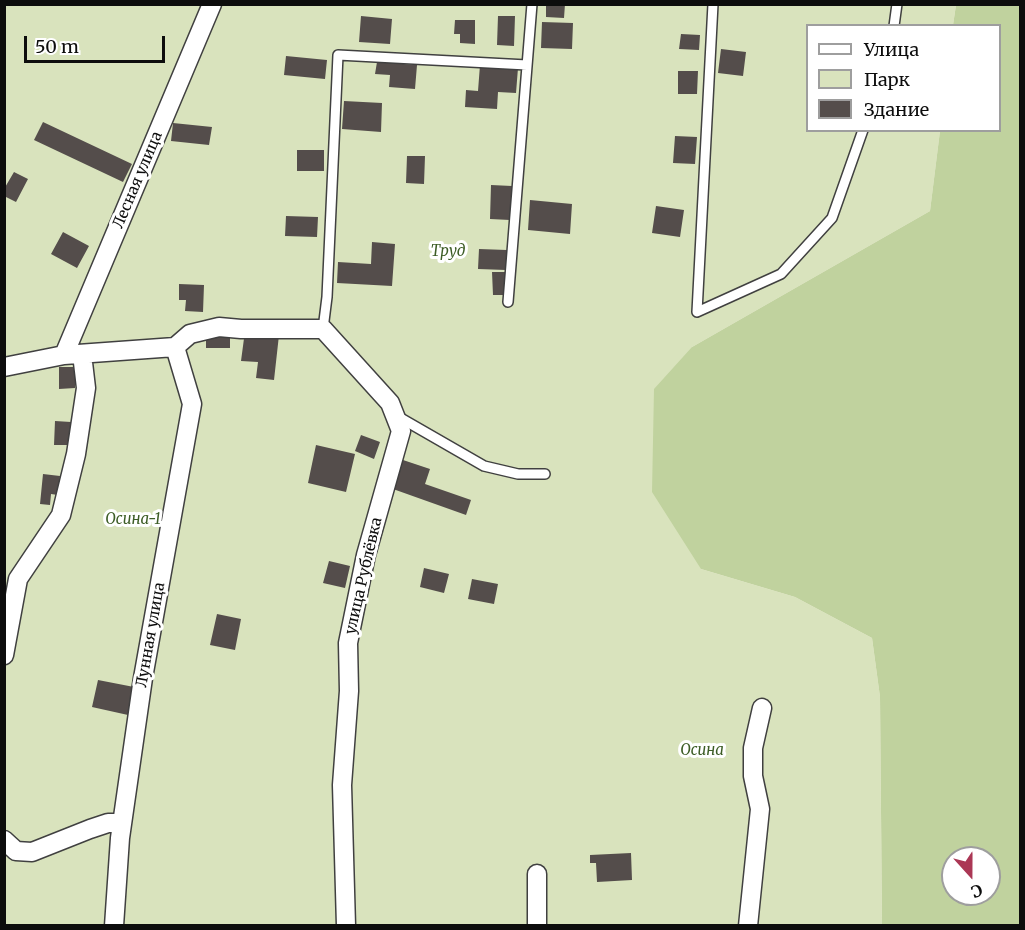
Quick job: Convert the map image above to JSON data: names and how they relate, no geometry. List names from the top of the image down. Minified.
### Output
{"streets":{"street":["Лесная улица","улица Рублёвка","Лунная улица"]},"parks":["Труд","Осина-1","Осина"],"legend":["Улица","Парк","Здание"],"scale_bar":"50 m","north":"bottom"}
